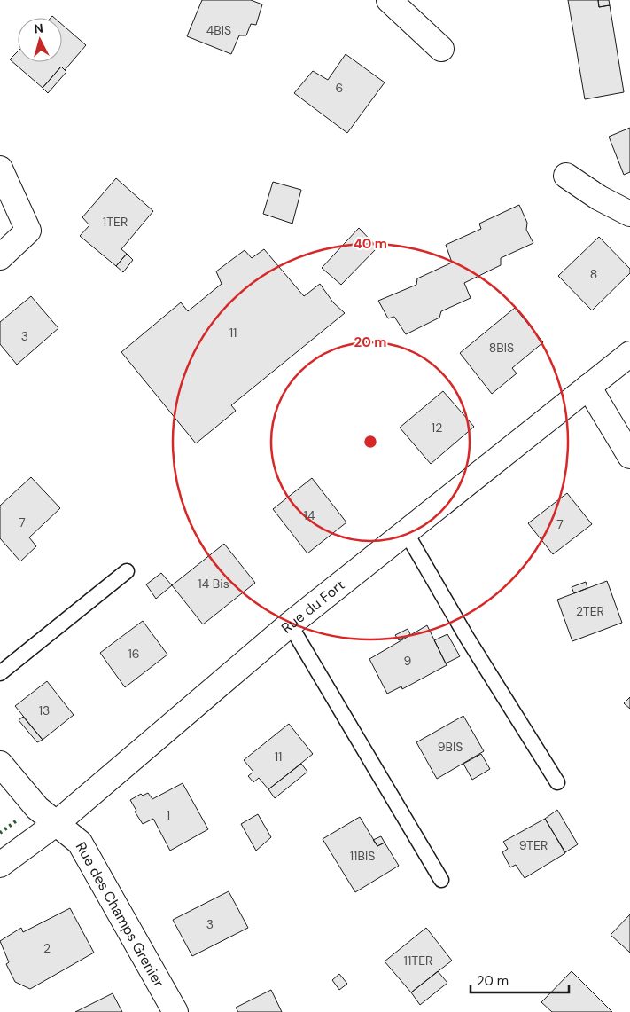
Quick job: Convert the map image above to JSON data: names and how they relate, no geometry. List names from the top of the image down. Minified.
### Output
{"streets":{"street":["Rue du Fort","Rue des Champs Grenier"]},"crossings":[["Rue du Fort","Rue des Champs Grenier"]],"house_numbers":["4BIS","6","1TER","8","11","3","8BIS","12","14","7","7","14 Bis","2TER","16","9","13","9BIS","11","1","9TER","11BIS","3","2","11TER"],"scale_bar":"20 m","north":"top","rings":["40 m","20 m"]}
